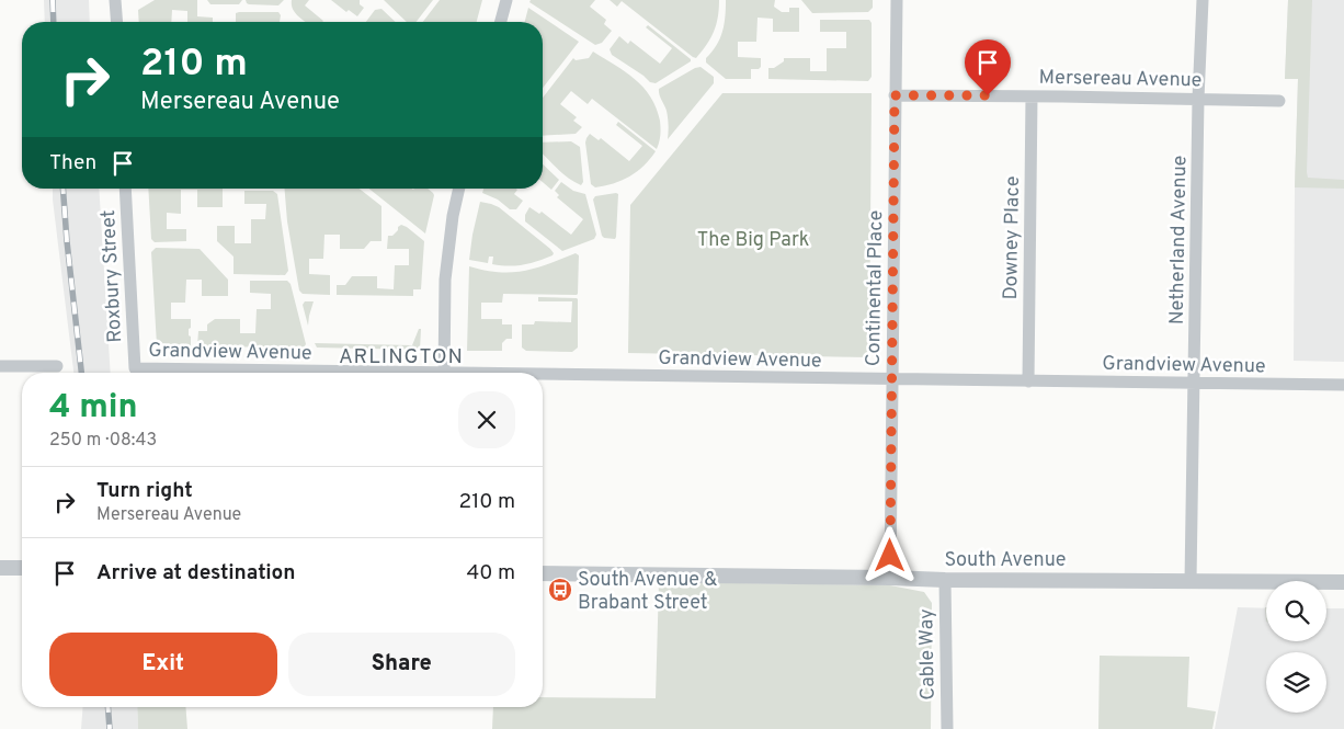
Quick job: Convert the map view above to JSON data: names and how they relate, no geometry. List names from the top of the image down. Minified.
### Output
{"streets":{"street":["Mersereau Avenue","Downey Place","Netherland Avenue","Roxbury Street","Continental Place","Grandview Avenue","South Avenue","Cable Way"]},"crossings":[["Mersereau Avenue","Downey Place"],["Mersereau Avenue","Netherland Avenue"],["Mersereau Avenue","Continental Place"],["Downey Place","Grandview Avenue"],["Netherland Avenue","Grandview Avenue"],["Netherland Avenue","South Avenue"],["Roxbury Street","Grandview Avenue"],["Continental Place","Grandview Avenue"],["Continental Place","South Avenue"],["South Avenue","Cable Way"]],"districts":["ARLINGTON"],"parks":["The Big Park"],"places":{"bus stop":["South Avenue & Brabant Street"]},"page":{"turn":["210 m","Mersereau Avenue"],"then":"Then","heading":["4 min","250 m · 08:43"],"list":[{"name":"Turn right","note":"Mersereau Avenue","value":"210 m"},{"name":"Arrive at destination","value":"40 m"}],"buttons":["Exit","Share"]}}
